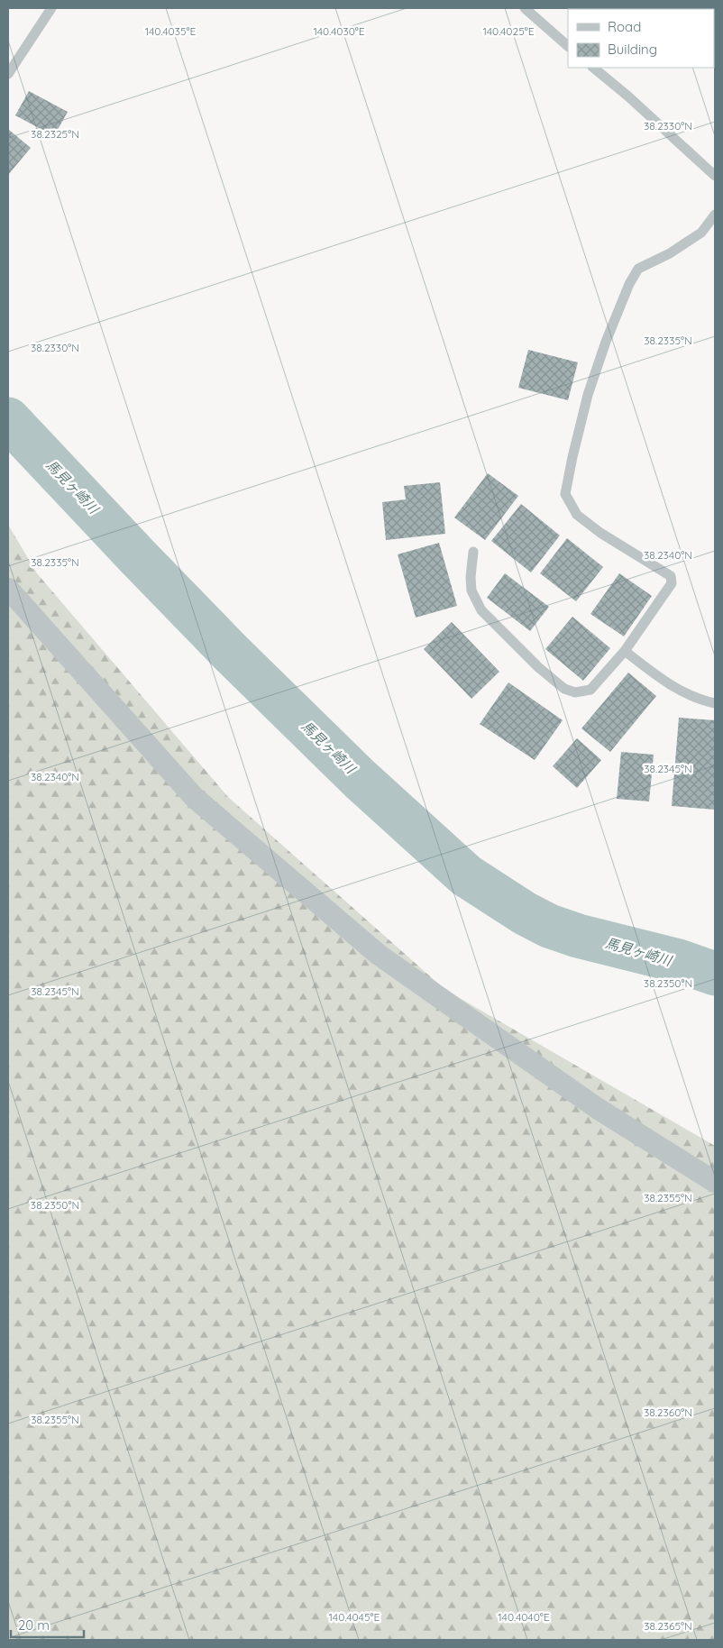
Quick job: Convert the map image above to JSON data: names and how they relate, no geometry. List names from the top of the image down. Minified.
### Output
{"water":["馬見ヶ崎川"],"legend":["Road","Building"],"scale_bar":"20 m","coordinates":["140.4035°E","140.4030°E","140.4025°E","38.2330°N","38.2325°N","38.2335°N","38.2340°N","38.2345°N","38.2350°N","38.2355°N","38.2360°N","140.4045°E","140.4040°E","38.2365°N"]}
